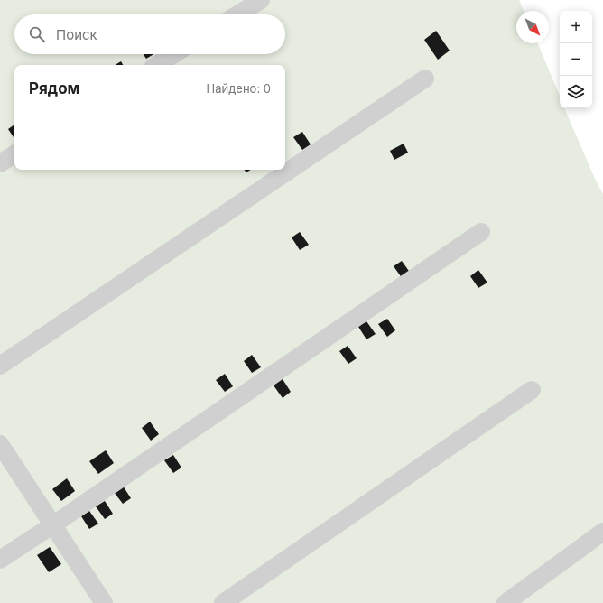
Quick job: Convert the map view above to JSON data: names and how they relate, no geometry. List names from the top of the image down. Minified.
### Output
{"north":"bottom right","page":{"map_buttons":["+","−"],"search":"Поиск","heading":["Рядом","Найдено: 0"]}}
